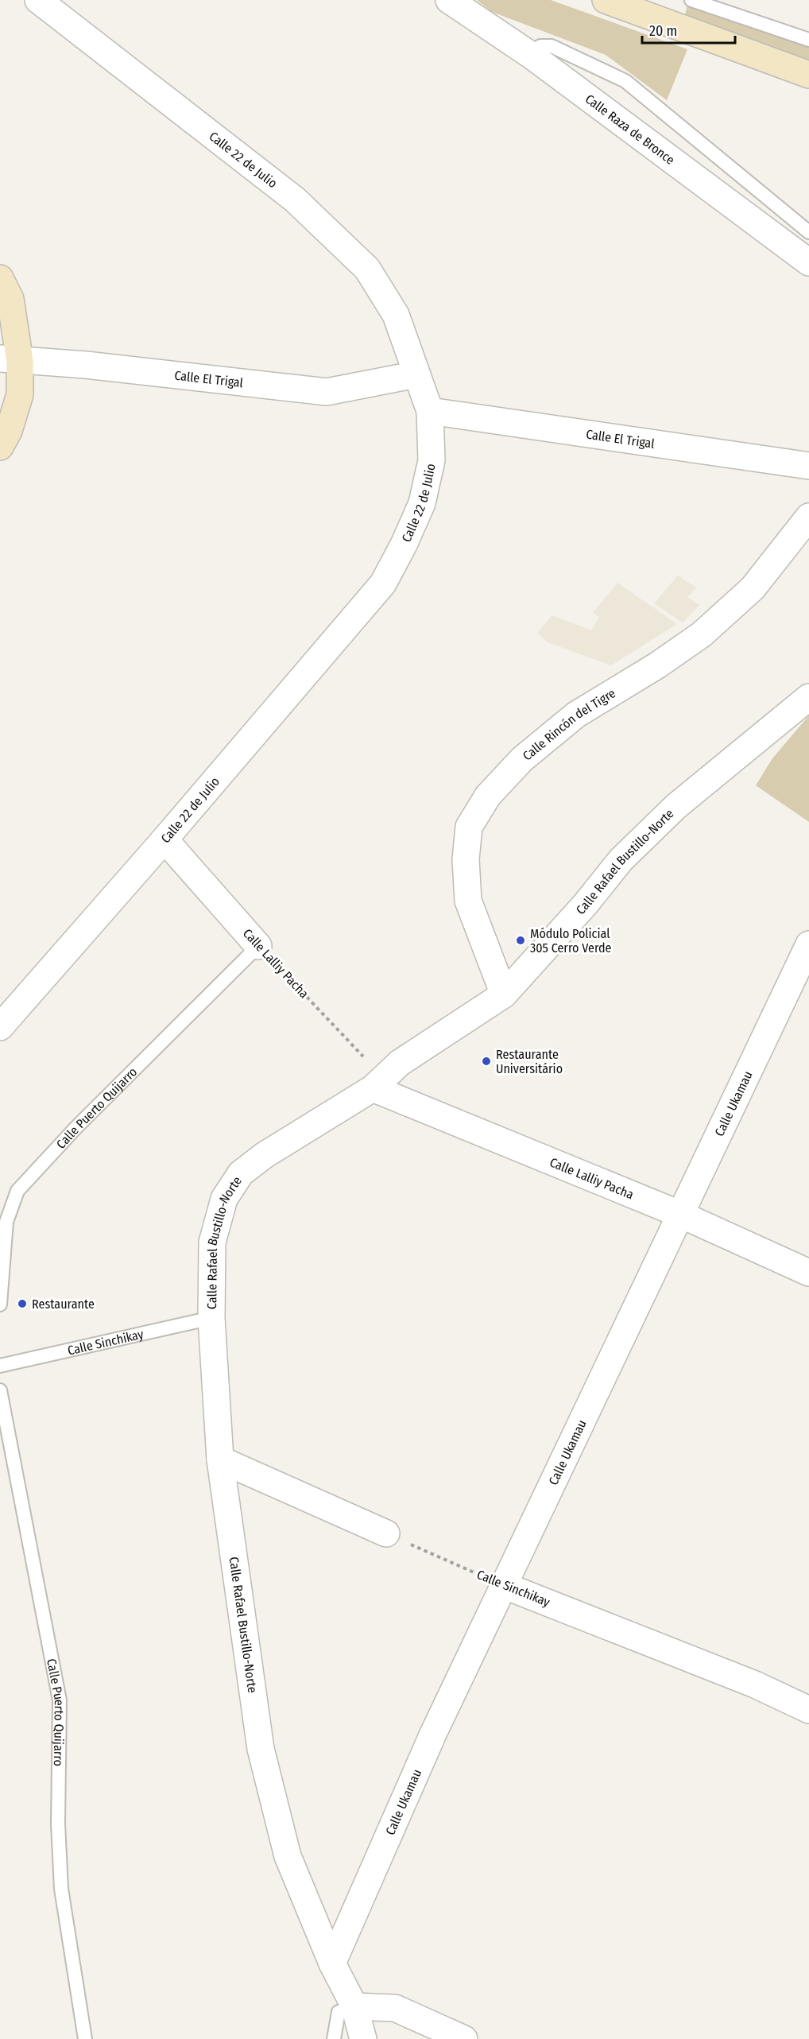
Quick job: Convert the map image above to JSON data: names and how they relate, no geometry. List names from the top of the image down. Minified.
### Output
{"streets":{"street":["Calle Raza de Bronce","Calle 22 de Julio","Calle El Trigal","Calle Rincón del Tigre","Calle Rafael Bustillo-Norte","Calle Lalliy Pacha","Calle Ukamau","Calle Sinchikay"],"lane":["Calle Puerto Quijarro"]},"crossings":[["Calle 22 de Julio","Calle El Trigal"],["Calle 22 de Julio","Calle Lalliy Pacha"],["Calle Rincón del Tigre","Calle Rafael Bustillo-Norte"],["Calle Rafael Bustillo-Norte","Calle Lalliy Pacha"],["Calle Rafael Bustillo-Norte","Calle Ukamau"],["Calle Rafael Bustillo-Norte","Calle Sinchikay"],["Calle Lalliy Pacha","Calle Ukamau"],["Calle Lalliy Pacha","Calle Puerto Quijarro"],["Calle Ukamau","Calle Sinchikay"]],"places":["Módulo Policial 305 Cerro Verde","Restaurante Universitário","Restaurante"],"scale_bar":"20 m"}
